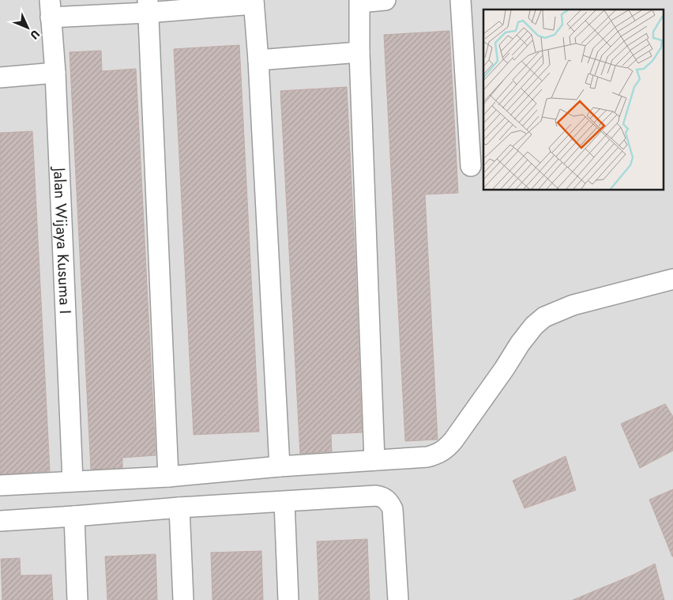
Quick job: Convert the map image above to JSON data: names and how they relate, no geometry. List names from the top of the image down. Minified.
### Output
{"streets":{"street":["Jalan Wijaya Kusuma I"]},"north":"bottom right"}
